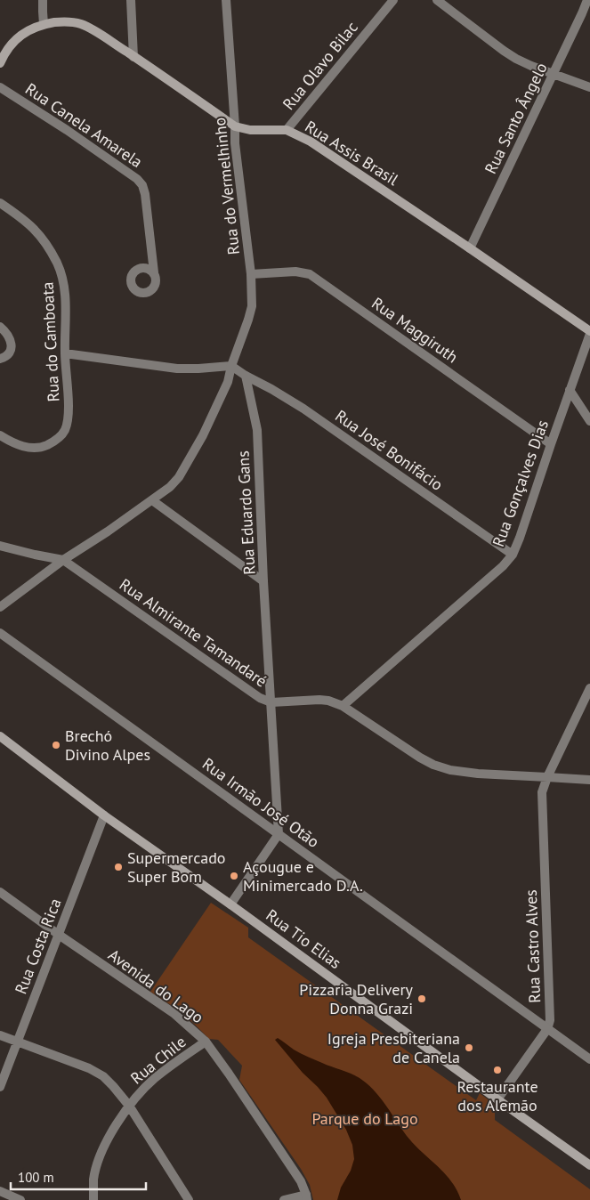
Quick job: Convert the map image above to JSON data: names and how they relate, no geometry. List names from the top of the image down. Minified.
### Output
{"streets":{"main road":["Rua Assis Brasil","Rua Tio Elias"],"street":["Rua Olavo Bilac","Rua Santo Ângelo","Rua Canela Amarela","Rua do Vermelhinho","Rua Maggiruth","Rua do Camboata","Rua José Bonifácio","Rua Gonçalves Dias","Rua Eduardo Gans","Rua Almirante Tamandaré","Rua Irmão José Otão","Rua Costa Rica","Rua Castro Alves","Avenida do Lago","Rua Chile"]},"crossings":[["Rua Olavo Bilac","Rua Assis Brasil"],["Rua Santo Ângelo","Rua Assis Brasil"],["Rua Assis Brasil","Rua do Vermelhinho"],["Rua Assis Brasil","Rua Gonçalves Dias"],["Rua do Vermelhinho","Rua Maggiruth"],["Rua do Vermelhinho","Rua Almirante Tamandaré"],["Rua Maggiruth","Rua Gonçalves Dias"],["Rua José Bonifácio","Rua Gonçalves Dias"],["Rua José Bonifácio","Rua Eduardo Gans"],["Rua Gonçalves Dias","Rua Almirante Tamandaré"],["Rua Eduardo Gans","Rua Almirante Tamandaré"],["Rua Eduardo Gans","Rua Irmão José Otão"],["Rua Almirante Tamandaré","Rua Castro Alves"],["Rua Irmão José Otão","Rua Castro Alves"],["Rua Tio Elias","Rua Costa Rica"],["Rua Tio Elias","Rua Castro Alves"],["Rua Costa Rica","Avenida do Lago"],["Avenida do Lago","Rua Chile"]],"parks":["Parque do Lago"],"places":["Brechó Divino Alpes","Supermercado Super Bom","Açougue e Minimercado D.A.","Pizzaria Delivery Donna Grazi","Igreja Presbiteriana de Canela","Restaurante dos Alemão"],"scale_bar":"100 m"}
